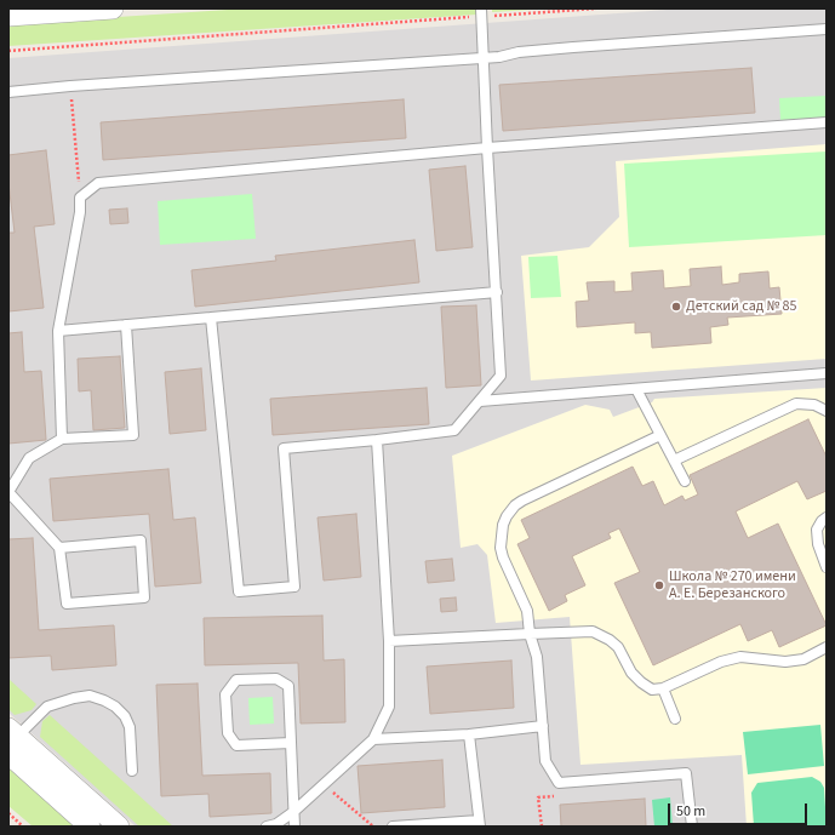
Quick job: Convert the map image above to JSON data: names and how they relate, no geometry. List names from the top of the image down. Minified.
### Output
{"places":["Детский сад № 85","Школа № 270 имени А. Е. Березанского"],"scale_bar":"50 m"}
